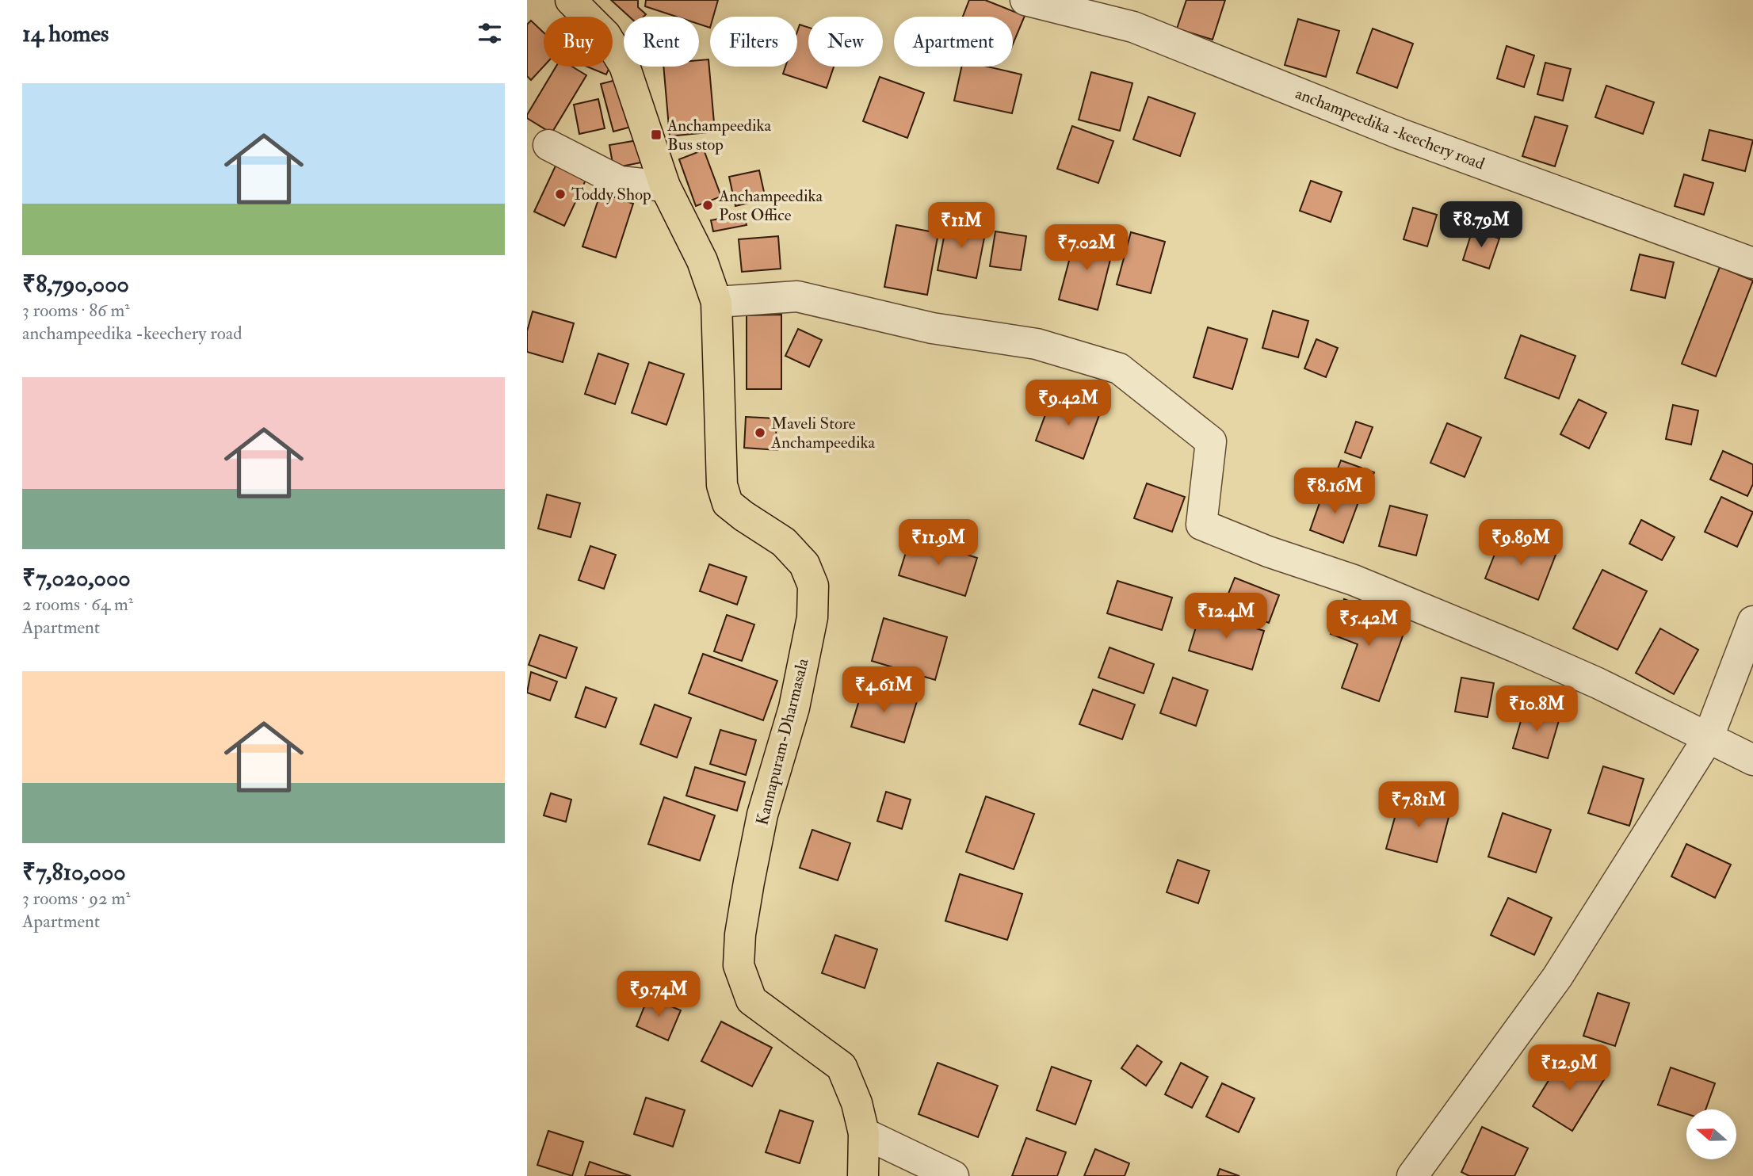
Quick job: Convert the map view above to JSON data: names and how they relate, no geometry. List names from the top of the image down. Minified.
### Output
{"streets":{"main road":["Kannapuram-Dharmasala"],"street":["anchampeedika -keechery road"]},"places":{"transit":["Anchampeedika Bus stop"],"other":["Toddy Shop","Anchampeedika Post Office","Maveli Store Anchampeedika"]},"north":"left","page":{"heading":"14 homes","chip":["Buy","Rent","Filters","New","Apartment"],"list":[{"name":"₹8,790,000","note":"3 rooms · 86 m² · anchampeedika -keechery road"},{"name":"₹7,020,000","note":"2 rooms · 64 m² · Apartment"},{"name":"₹7,810,000","note":"3 rooms · 92 m² · Apartment"}],"price":["₹8.79M","₹11M","₹7.02M","₹9.42M","₹8.16M","₹11.9M","₹9.89M","₹12.4M","₹5.42M","₹4.61M","₹10.8M","₹7.81M","₹9.74M","₹12.9M"]}}
